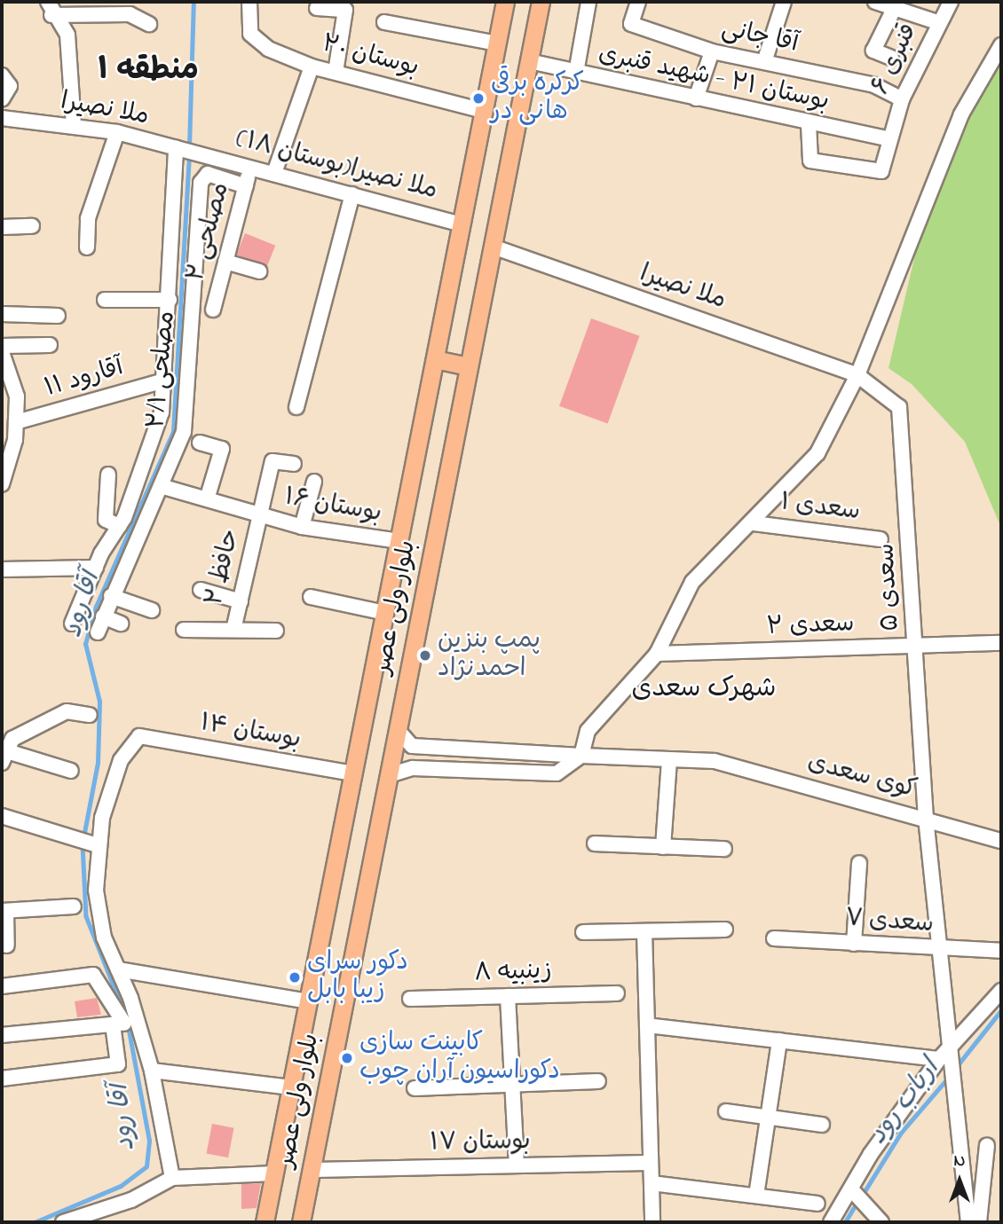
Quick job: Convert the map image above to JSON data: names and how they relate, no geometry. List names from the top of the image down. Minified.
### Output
{"streets":{"main road":["بلوار ولی عصر"],"street":["آقا جانی","بوستان ۲۰","قنبری ۶","بوستان ۲۱ - شهید قنبری","ملا نصیرا","ملا نصیرا(بوستان ۱۸)","مصلحی ۲","مصلحی ۲/۱","آقارود ۱۱","بوستان ۱۶","سعدی ۱","حافظ ۲","سعدی ۵","سعدی ۲","بوستان ۱۴","کوی سعدی","سعدی ۷","زینبیه ۸","بوستان ۱۷"]},"crossings":[["آقا جانی","قنبری ۶"],["بوستان ۲۰","بلوار ولی عصر"],["قنبری ۶","بوستان ۲۱ - شهید قنبری"],["بوستان ۲۱ - شهید قنبری","بلوار ولی عصر"],["ملا نصیرا","ملا نصیرا(بوستان ۱۸)"],["ملا نصیرا","سعدی ۵"],["ملا نصیرا","بلوار ولی عصر"],["ملا نصیرا(بوستان ۱۸)","مصلحی ۲"],["ملا نصیرا(بوستان ۱۸)","بلوار ولی عصر"],["مصلحی ۲","مصلحی ۲/۱"],["مصلحی ۲/۱","بوستان ۱۶"],["بوستان ۱۶","حافظ ۲"],["بوستان ۱۶","بلوار ولی عصر"],["سعدی ۵","سعدی ۲"],["سعدی ۵","کوی سعدی"],["بلوار ولی عصر","بوستان ۱۴"],["بلوار ولی عصر","کوی سعدی"],["بلوار ولی عصر","بوستان ۱۷"],["کوی سعدی","سعدی ۷"]],"districts":["منطقه ۱","شهرک سعدی"],"water":["آقا رود","ارباب رود"],"places":["کرکره برقی هانی در","پمپ بنزین احمدنژاد","دکور سرای زیبا بابل","کابینت سازی دکوراسیون آران چوب"],"north":"top"}
